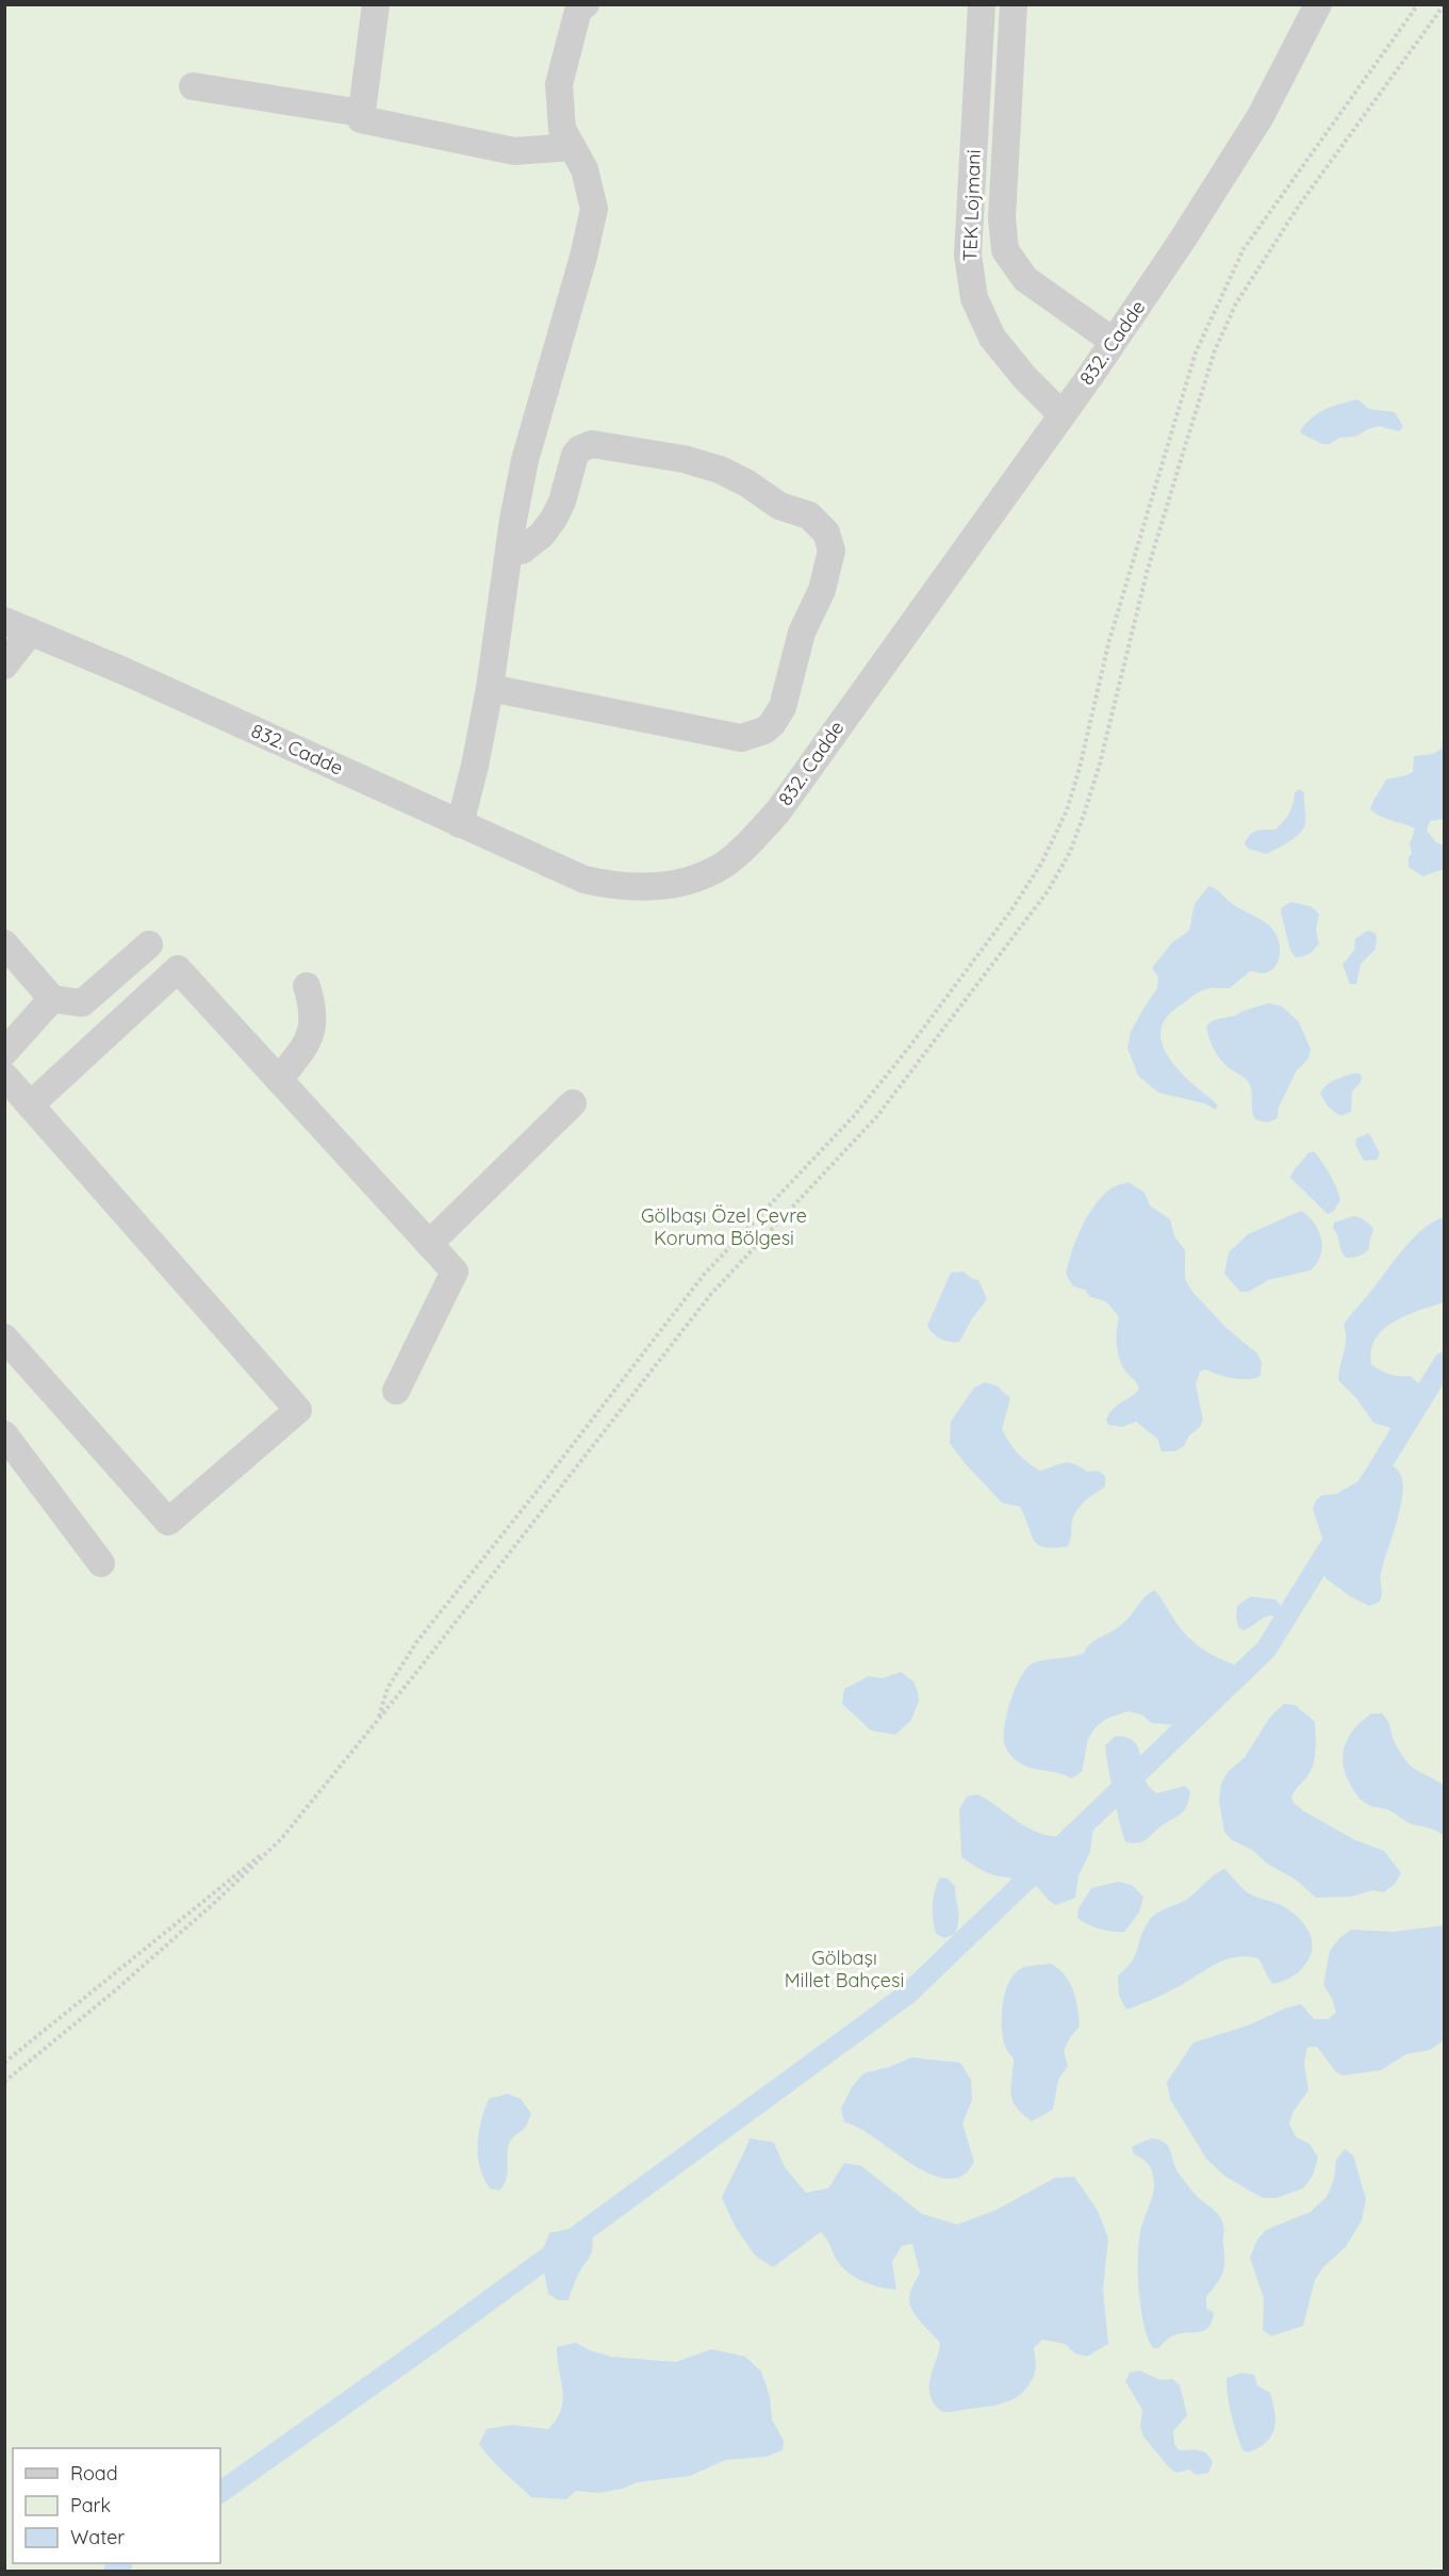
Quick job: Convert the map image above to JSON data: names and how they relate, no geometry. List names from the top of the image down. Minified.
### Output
{"streets":{"street":["TEK Lojmani","832. Cadde"]},"crossings":[["TEK Lojmani","832. Cadde"]],"parks":["Gölbaşı Özel Çevre Koruma Bölgesi","Gölbaşı Millet Bahçesi"],"legend":["Road","Park","Water"]}
